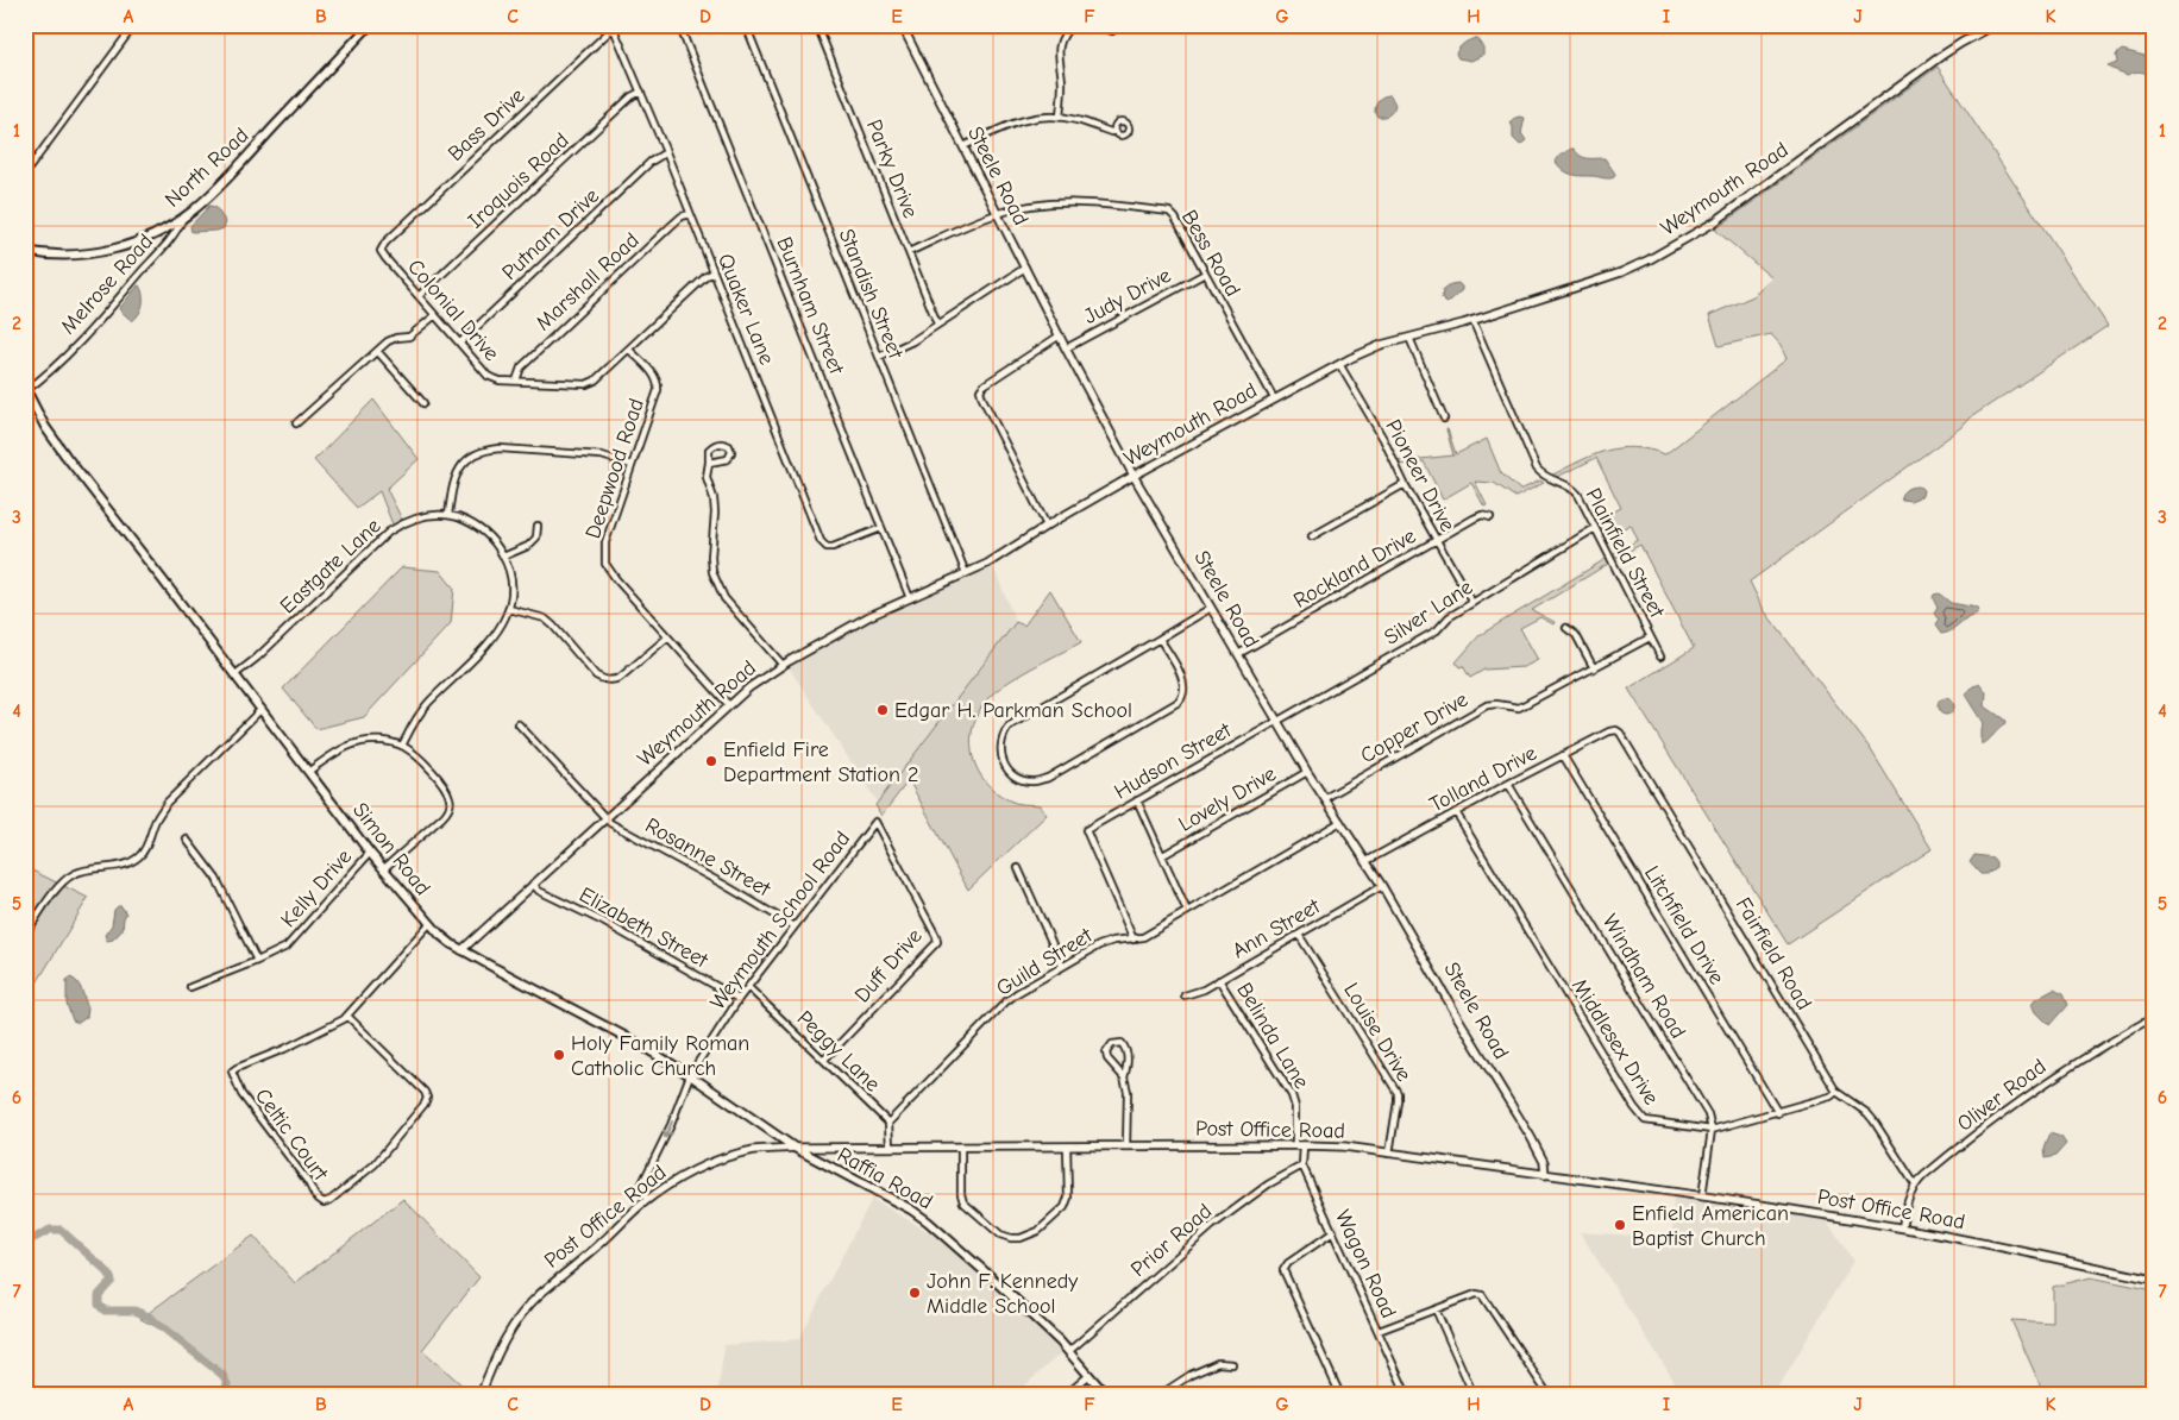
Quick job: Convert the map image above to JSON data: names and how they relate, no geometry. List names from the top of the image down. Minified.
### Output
{"streets":{"main road":["North Road","Simon Road","Raffia Road"],"street":["Bass Drive","Parky Drive","Steele Road","Iroquois Road","Weymouth Road","Putnam Drive","Bess Road","Marshall Road","Melrose Road","Standish Street","Judy Drive","Burnham Street","Quaker Lane","Colonial Drive","Deepwood Road","Pioneer Drive","Plainfield Street","Eastgate Lane","Rockland Drive","Silver Lane","Copper Drive","Hudson Street","Tolland Drive","Lovely Drive","Rosanne Street","Kelly Drive","Weymouth School Road","Litchfield Drive","Elizabeth Street","Ann Street","Fairfield Road","Guild Street","Duff Drive","Windham Road","Louise Drive","Belinda Lane","Middlesex Drive","Peggy Lane","Oliver Road","Post Office Road","Celtic Court","Prior Road","Wagon Road"]},"crossings":[["Bass Drive","Quaker Lane"],["Bass Drive","Colonial Drive"],["North Road","Melrose Road"],["Steele Road","Weymouth Road"],["Steele Road","Bess Road"],["Steele Road","Judy Drive"],["Steele Road","Rockland Drive"],["Steele Road","Silver Lane"],["Steele Road","Copper Drive"],["Steele Road","Hudson Street"],["Steele Road","Tolland Drive"],["Steele Road","Lovely Drive"],["Steele Road","Ann Street"],["Steele Road","Guild Street"],["Steele Road","Post Office Road"],["Iroquois Road","Quaker Lane"],["Iroquois Road","Colonial Drive"],["Weymouth Road","Bess Road"],["Weymouth Road","Standish Street"],["Weymouth Road","Burnham Street"],["Weymouth Road","Deepwood Road"],["Weymouth Road","Pioneer Drive"],["Weymouth Road","Plainfield Street"],["Weymouth Road","Simon Road"],["Weymouth Road","Rosanne Street"],["Weymouth Road","Elizabeth Street"],["Putnam Drive","Quaker Lane"],["Putnam Drive","Colonial Drive"],["Bess Road","Judy Drive"],["Marshall Road","Quaker Lane"],["Marshall Road","Colonial Drive"],["Melrose Road","Simon Road"],["Burnham Street","Quaker Lane"],["Quaker Lane","Colonial Drive"],["Colonial Drive","Deepwood Road"],["Pioneer Drive","Rockland Drive"],["Pioneer Drive","Silver Lane"],["Plainfield Street","Silver Lane"],["Plainfield Street","Copper Drive"],["Eastgate Lane","Simon Road"],["Silver Lane","Hudson Street"],["Hudson Street","Guild Street"],["Tolland Drive","Litchfield Drive"],["Tolland Drive","Fairfield Road"],["Tolland Drive","Windham Road"],["Tolland Drive","Middlesex Drive"],["Simon Road","Kelly Drive"],["Simon Road","Weymouth School Road"],["Simon Road","Post Office Road"],["Simon Road","Raffia Road"],["Rosanne Street","Weymouth School Road"],["Weymouth School Road","Elizabeth Street"],["Weymouth School Road","Duff Drive"],["Weymouth School Road","Peggy Lane"],["Weymouth School Road","Post Office Road"],["Litchfield Drive","Middlesex Drive"],["Ann Street","Louise Drive"],["Ann Street","Belinda Lane"],["Fairfield Road","Middlesex Drive"],["Fairfield Road","Oliver Road"],["Guild Street","Peggy Lane"],["Duff Drive","Peggy Lane"],["Windham Road","Middlesex Drive"],["Windham Road","Post Office Road"],["Louise Drive","Post Office Road"],["Belinda Lane","Post Office Road"],["Belinda Lane","Wagon Road"],["Oliver Road","Post Office Road"],["Post Office Road","Raffia Road"],["Post Office Road","Wagon Road"],["Raffia Road","Prior Road"],["Prior Road","Wagon Road"]],"places":["Edgar H. Parkman School","Enfield Fire Department Station 2","Holy Family Roman Catholic Church","Enfield American Baptist Church","John F. Kennedy Middle School"],"grid":{"columns":["A","B","C","D","E","F","G","H","I","J","K"],"rows":["1","2","3","4","5","6","7"]}}
